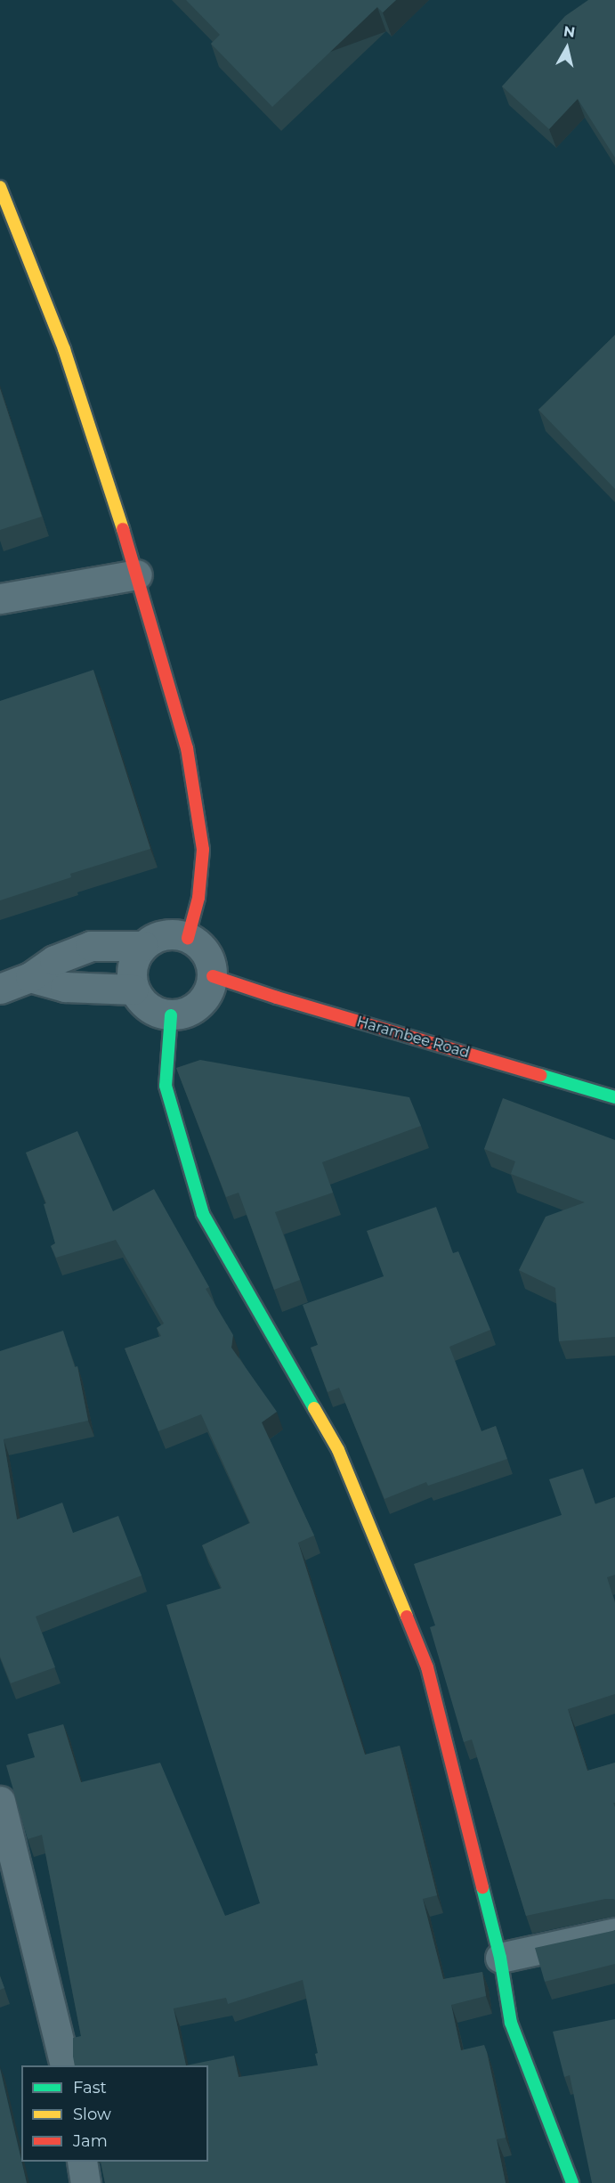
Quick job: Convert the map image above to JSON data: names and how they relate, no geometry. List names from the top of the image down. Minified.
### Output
{"streets":{"street":["Harambee Road"]},"legend":["Fast","Slow","Jam"],"north":"top"}
